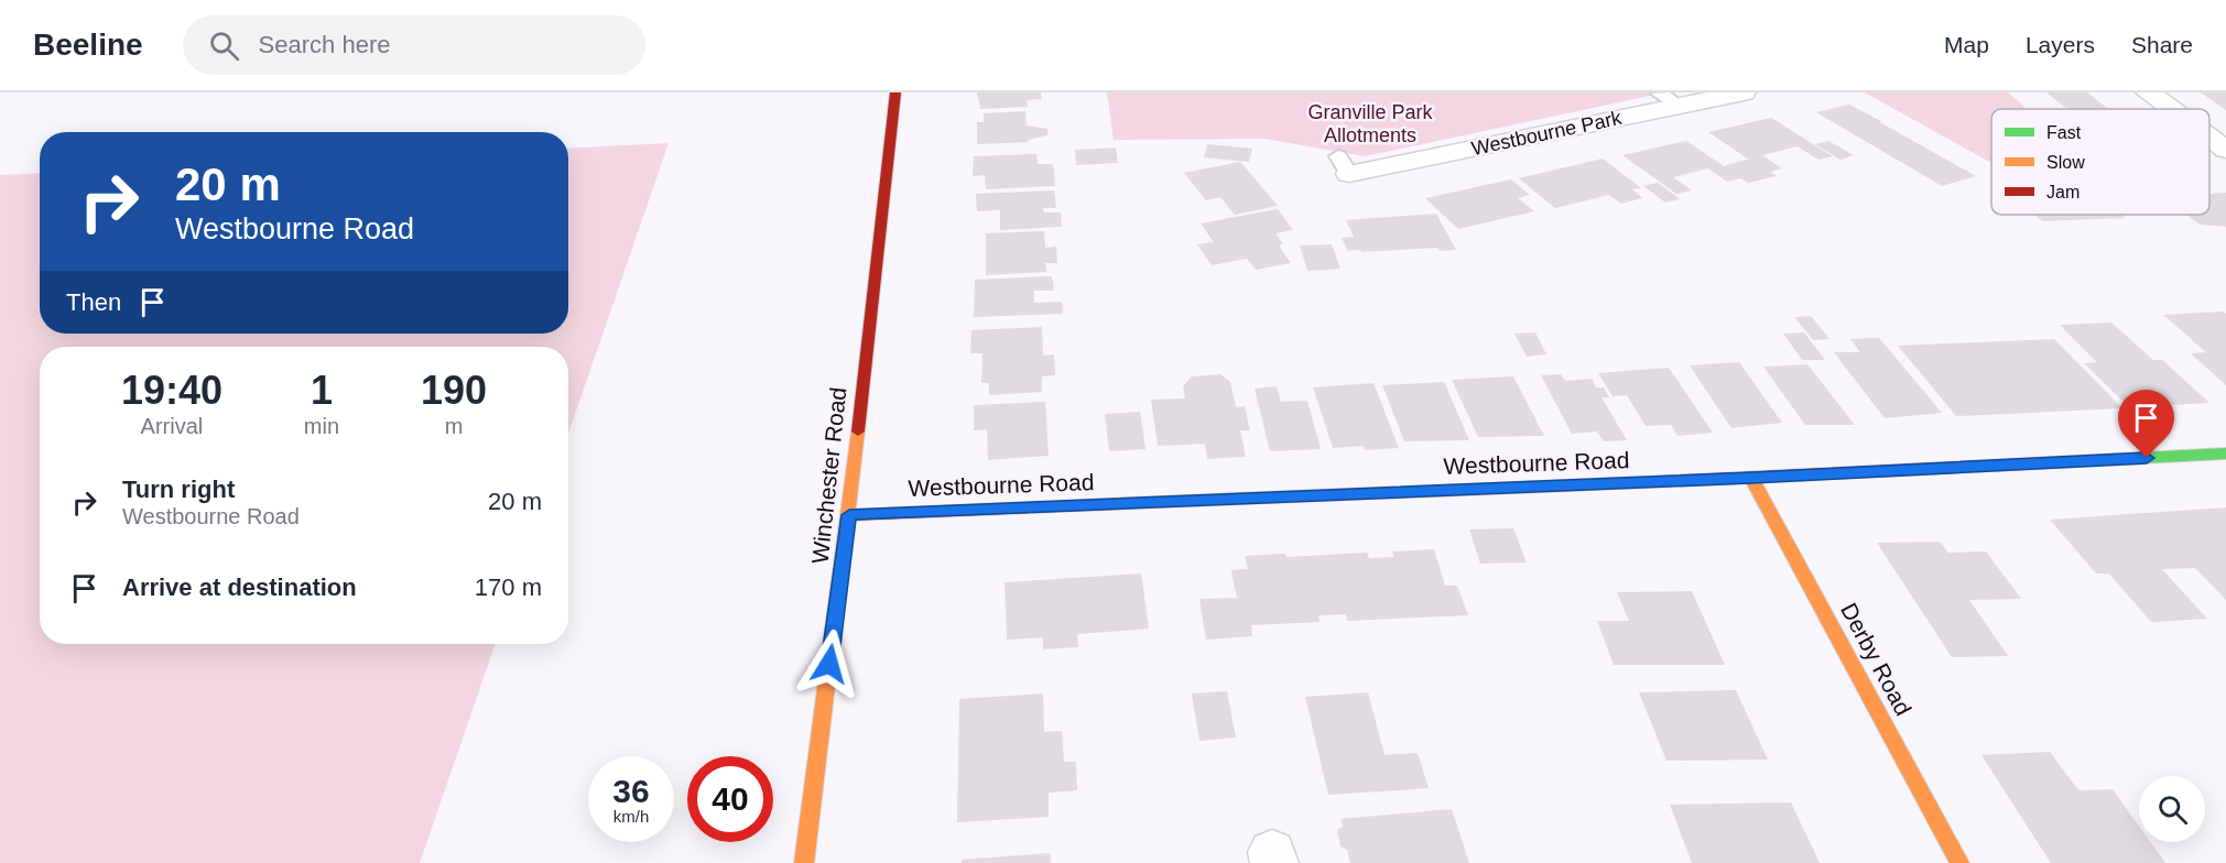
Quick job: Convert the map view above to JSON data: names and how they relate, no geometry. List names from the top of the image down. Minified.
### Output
{"streets":{"street":["Westbourne Park","Westbourne Road","Winchester Road","Derby Road"]},"crossings":[["Westbourne Road","Winchester Road"],["Westbourne Road","Derby Road"]],"parks":["Granville Park Allotments"],"legend":["Fast","Slow","Jam"],"page":{"header":"Beeline","search":"Search here","nav":["Map","Layers","Share"],"turn":["20 m","Westbourne Road"],"then":"Then","eta":["19:40","Arrival","1","min","190","m"],"list":[{"name":"Turn right","note":"Westbourne Road","value":"20 m"},{"name":"Arrive at destination","value":"170 m"}],"speed":"36 km/h","limit":"40"}}
